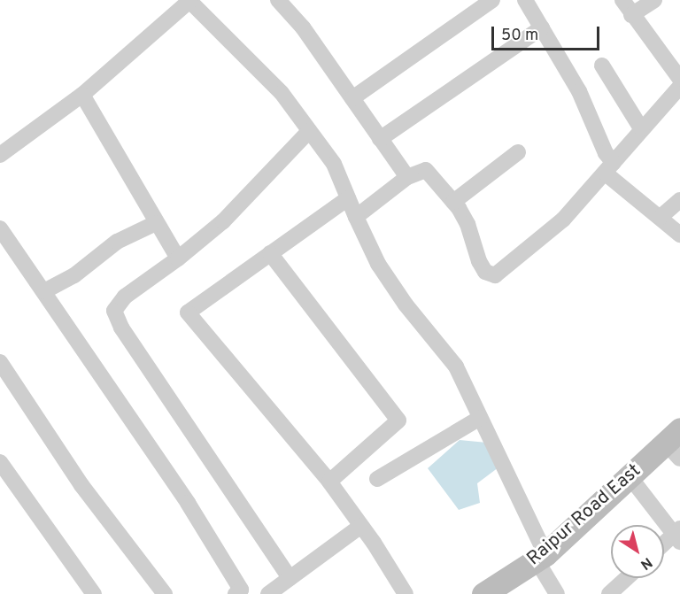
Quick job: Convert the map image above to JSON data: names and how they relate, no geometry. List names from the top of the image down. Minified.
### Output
{"streets":{"street":["Raipur Road East"]},"scale_bar":"50 m","north":"bottom right"}
